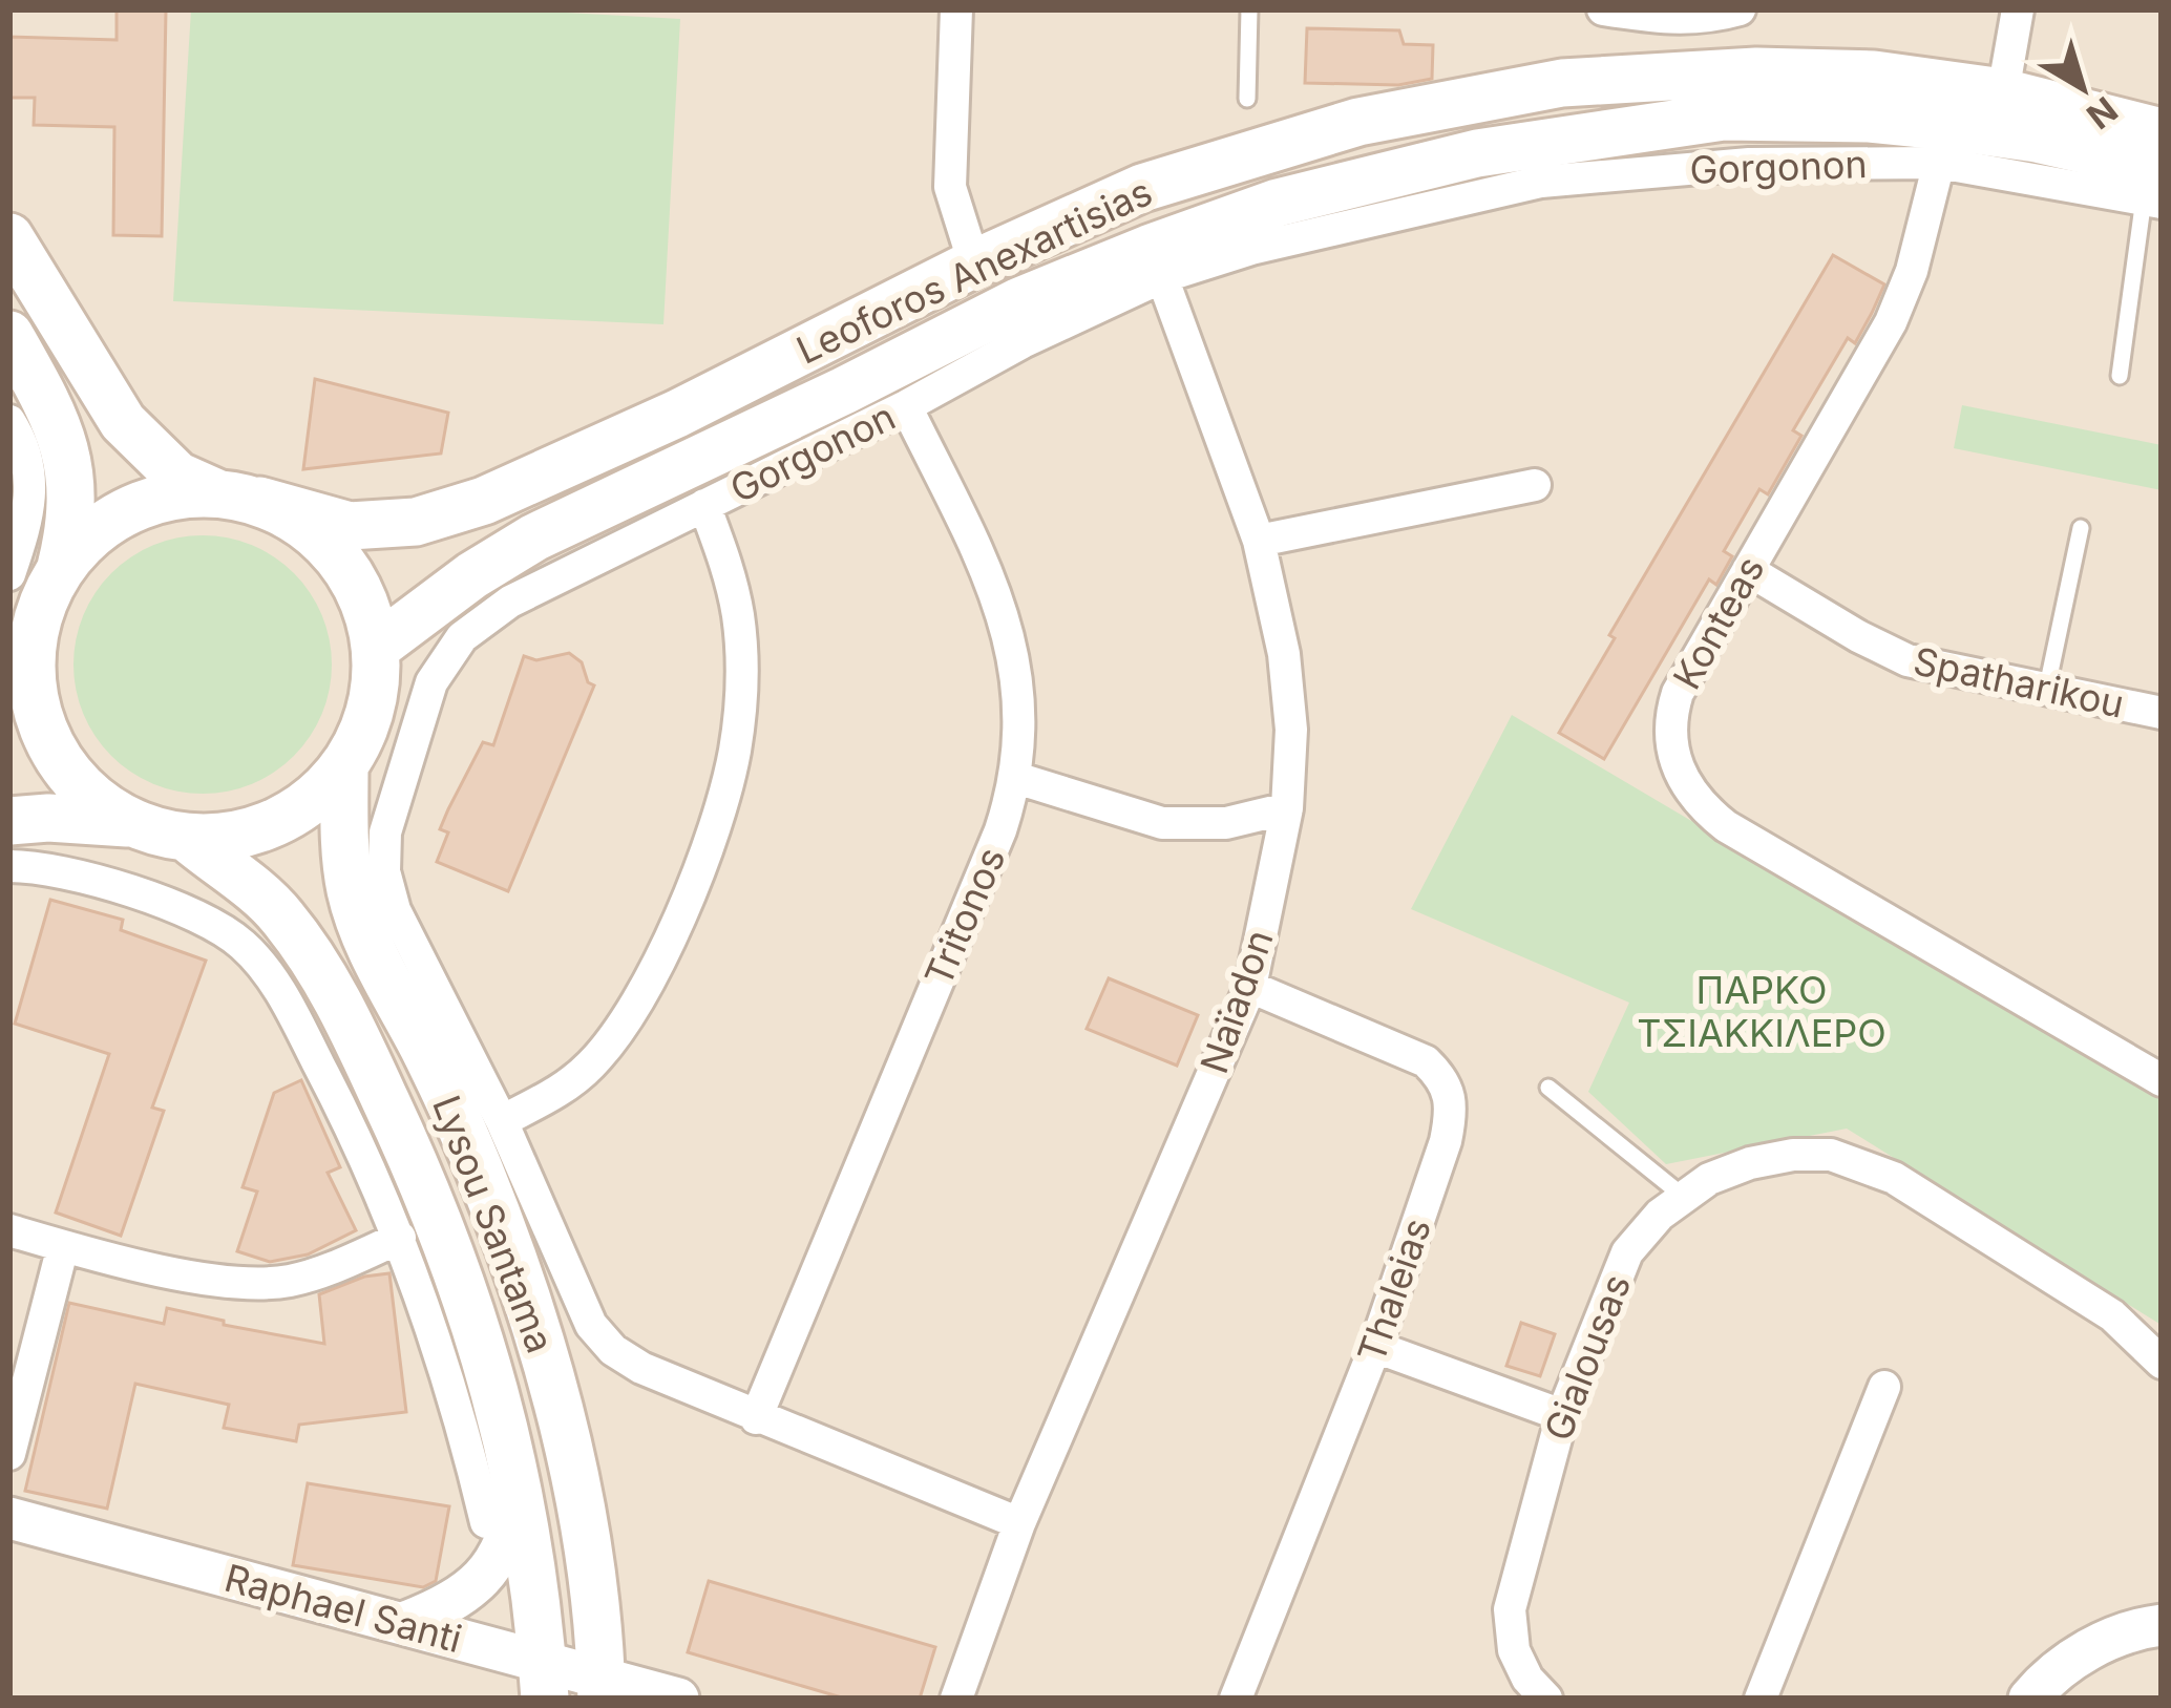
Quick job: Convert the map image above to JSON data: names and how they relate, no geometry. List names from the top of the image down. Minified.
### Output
{"streets":{"main road":["Leoforos Anexartisias","Lysou Santama"],"street":["Gorgonon","Konteas","Spatharikou","Tritonos","Naïadon","Thaleias","Gialousas","Raphael Santi"]},"crossings":[["Gorgonon","Leoforos Anexartisias"],["Gorgonon","Konteas"],["Gorgonon","Tritonos"],["Gorgonon","Naïadon"],["Leoforos Anexartisias","Lysou Santama"],["Konteas","Spatharikou"],["Naïadon","Thaleias"],["Lysou Santama","Raphael Santi"]],"parks":["ΠΑΡΚΟ ΤΣΙΑΚΚΙΛΕΡΟ"],"north":"bottom right"}
